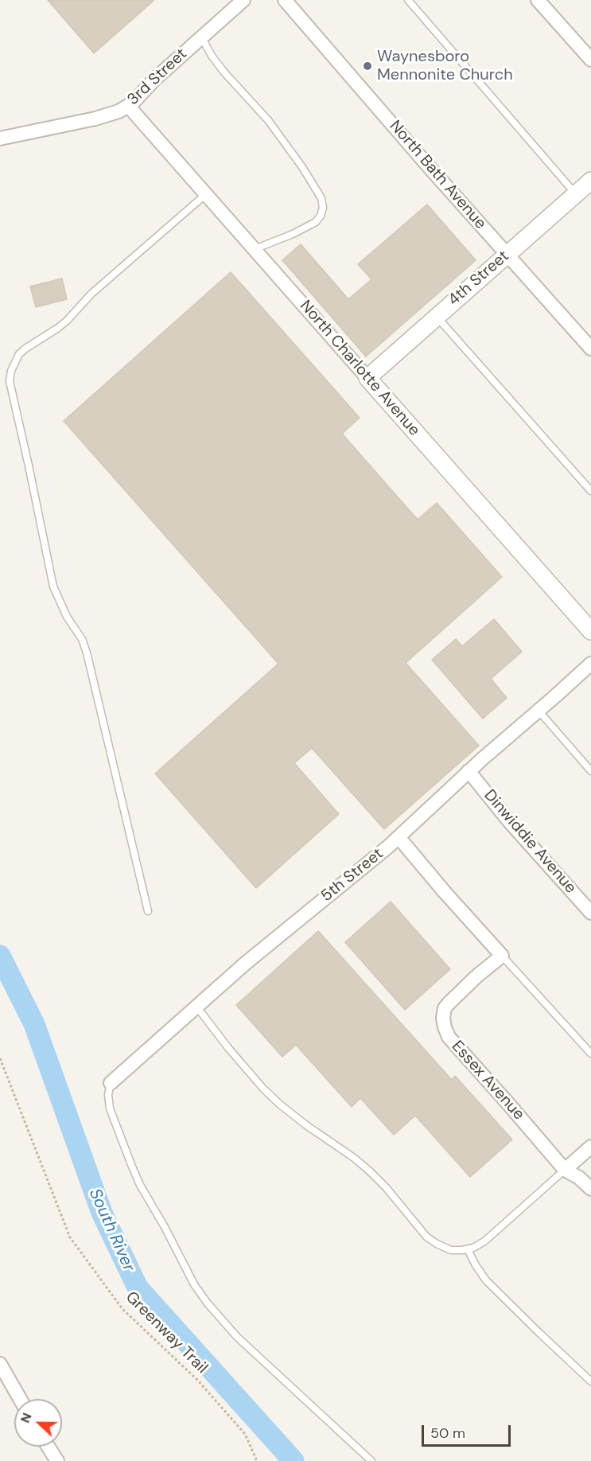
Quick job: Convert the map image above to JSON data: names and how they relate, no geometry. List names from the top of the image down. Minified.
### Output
{"streets":{"street":["3rd Street","North Bath Avenue","4th Street","North Charlotte Avenue","Dinwiddie Avenue","5th Street","Essex Avenue"],"path":["Greenway Trail"]},"crossings":[["3rd Street","North Charlotte Avenue"],["North Bath Avenue","4th Street"],["4th Street","North Charlotte Avenue"],["Dinwiddie Avenue","5th Street"]],"water":["South River"],"places":["Waynesboro Mennonite Church"],"scale_bar":"50 m","north":"left"}
